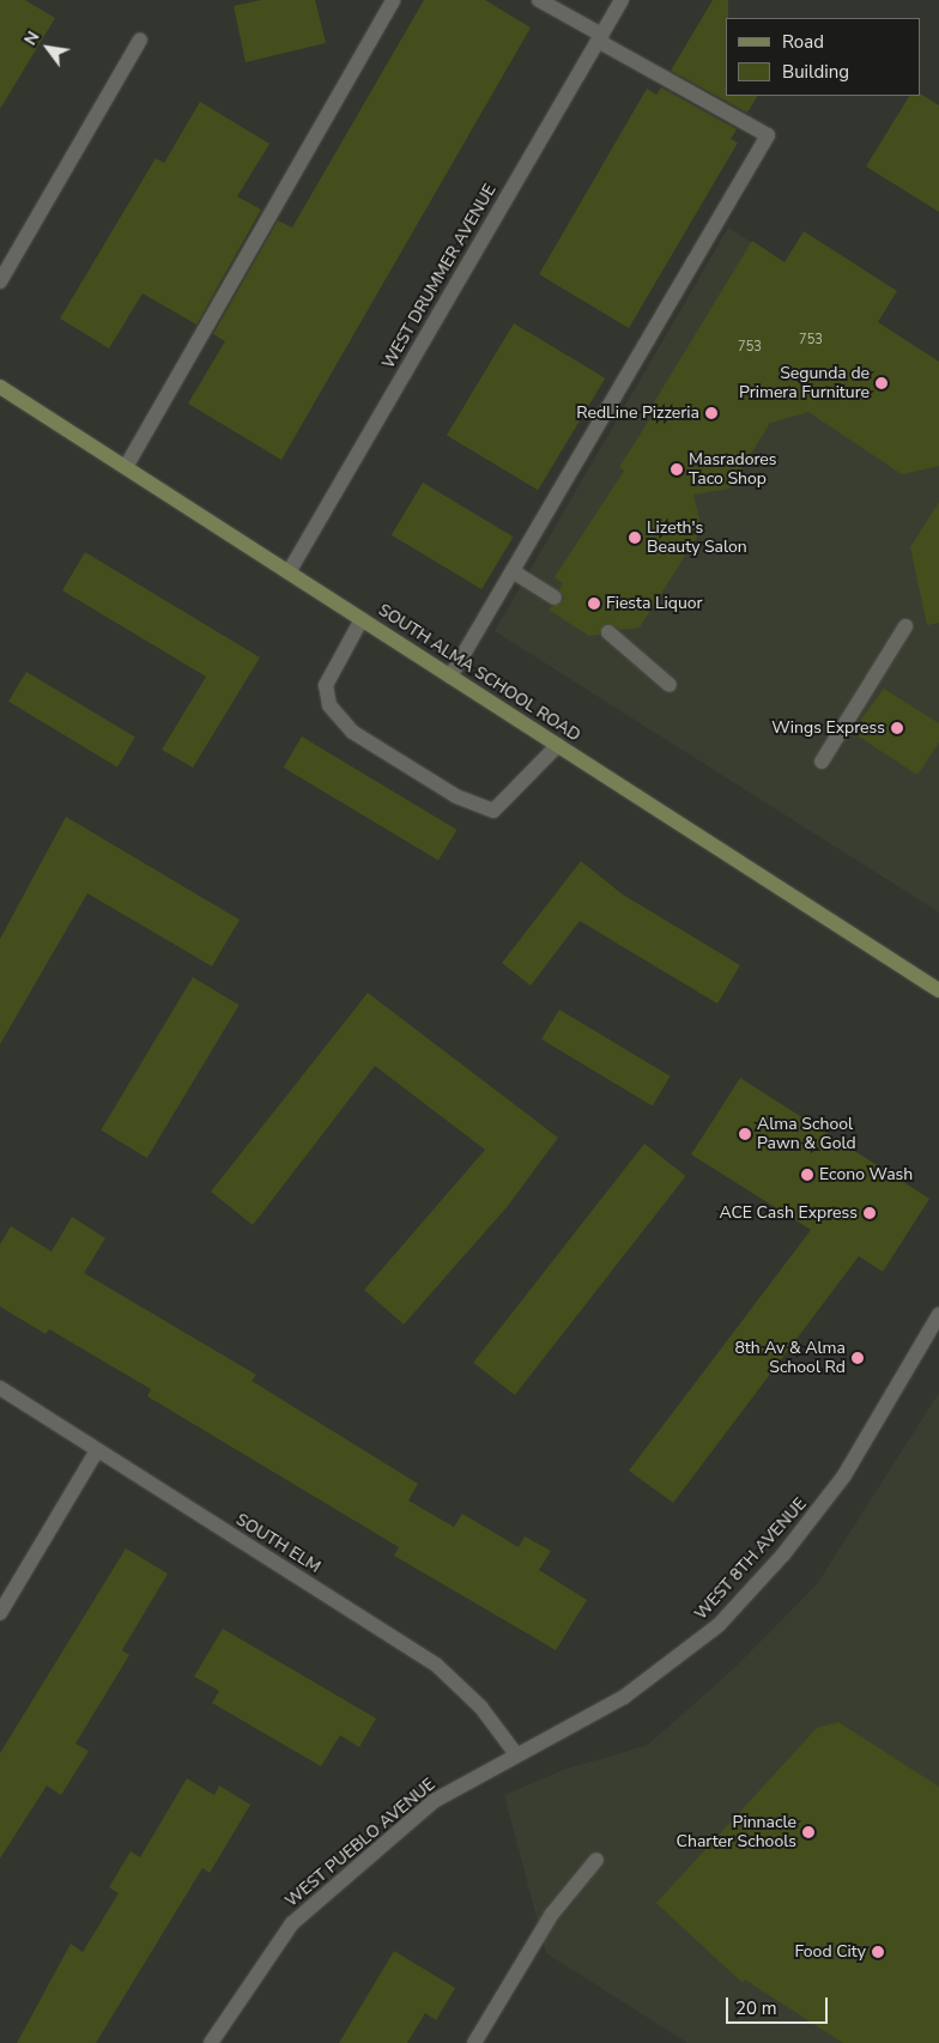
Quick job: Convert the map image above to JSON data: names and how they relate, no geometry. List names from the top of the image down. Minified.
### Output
{"streets":{"main road":["SOUTH ALMA SCHOOL ROAD"],"street":["WEST DRUMMER AVENUE","SOUTH ELM","WEST 8TH AVENUE","WEST PUEBLO AVENUE"]},"crossings":[["WEST DRUMMER AVENUE","SOUTH ALMA SCHOOL ROAD"],["SOUTH ELM","WEST 8TH AVENUE"],["SOUTH ELM","WEST PUEBLO AVENUE"],["WEST 8TH AVENUE","WEST PUEBLO AVENUE"]],"places":["Segunda de Primera Furniture","RedLine Pizzeria","Masradores Taco Shop","Lizeth's Beauty Salon","Fiesta Liquor","Wings Express","Alma School Pawn & Gold","Econo Wash","ACE Cash Express","8th Av & Alma School Rd","Pinnacle Charter Schools","Food City"],"house_numbers":["753","753"],"legend":["Road","Building"],"scale_bar":"20 m","north":"top left"}
